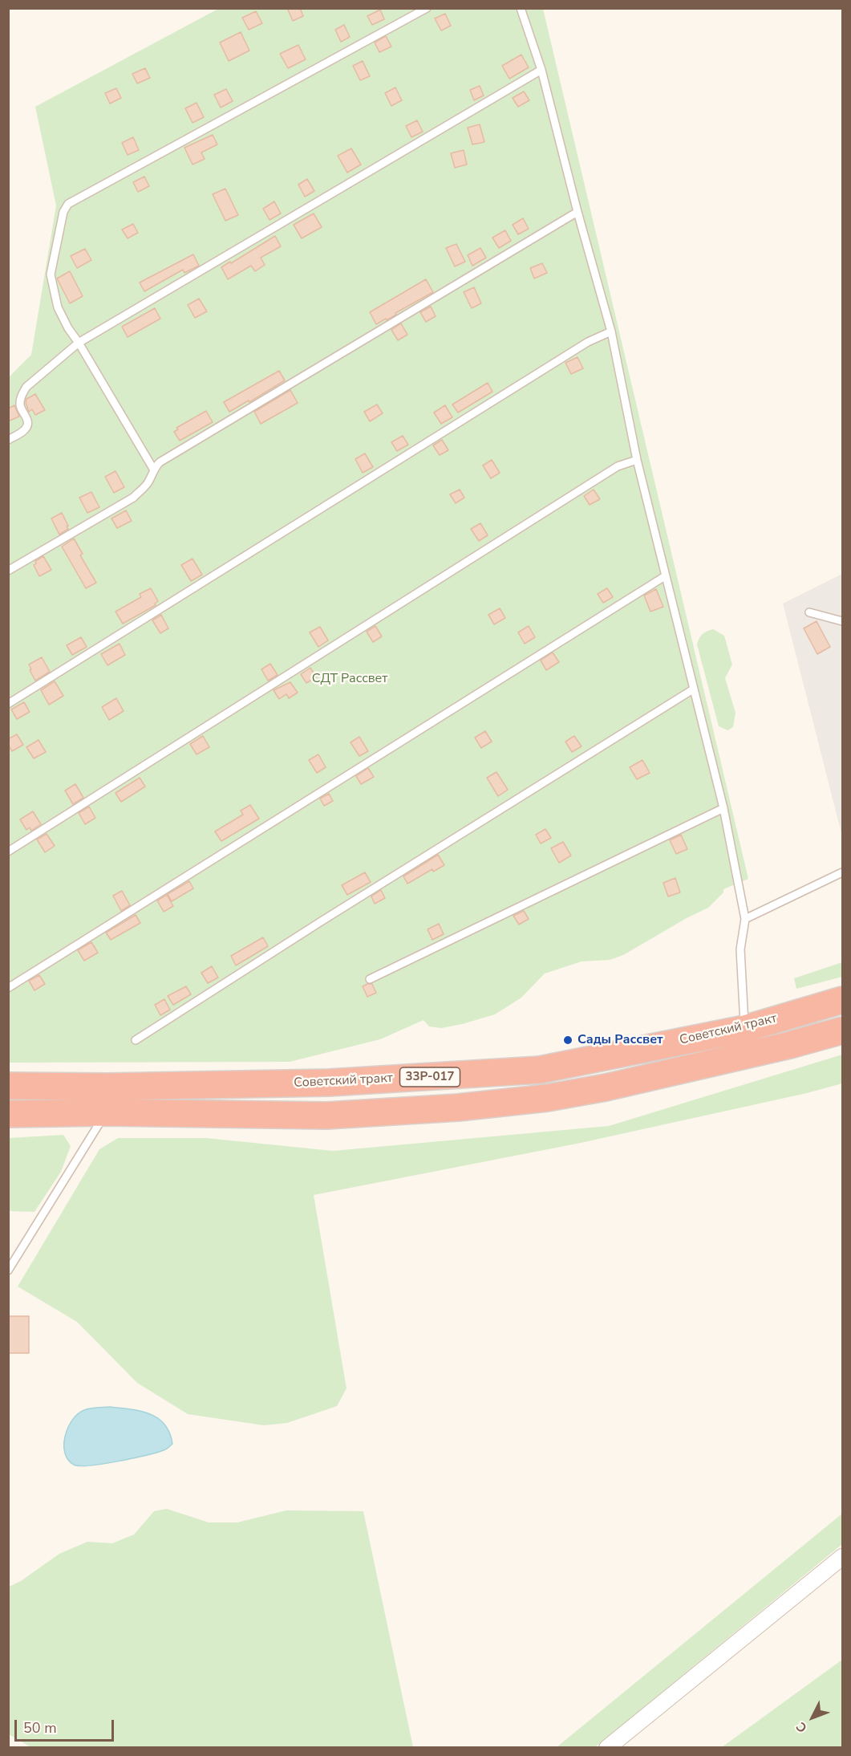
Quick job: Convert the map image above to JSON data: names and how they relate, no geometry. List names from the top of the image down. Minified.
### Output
{"streets":{"highway":["Советский тракт","33Р-017"]},"parks":["СДТ Рассвет"],"places":["Сады Рассвет"],"scale_bar":"50 m","north":"bottom left"}
